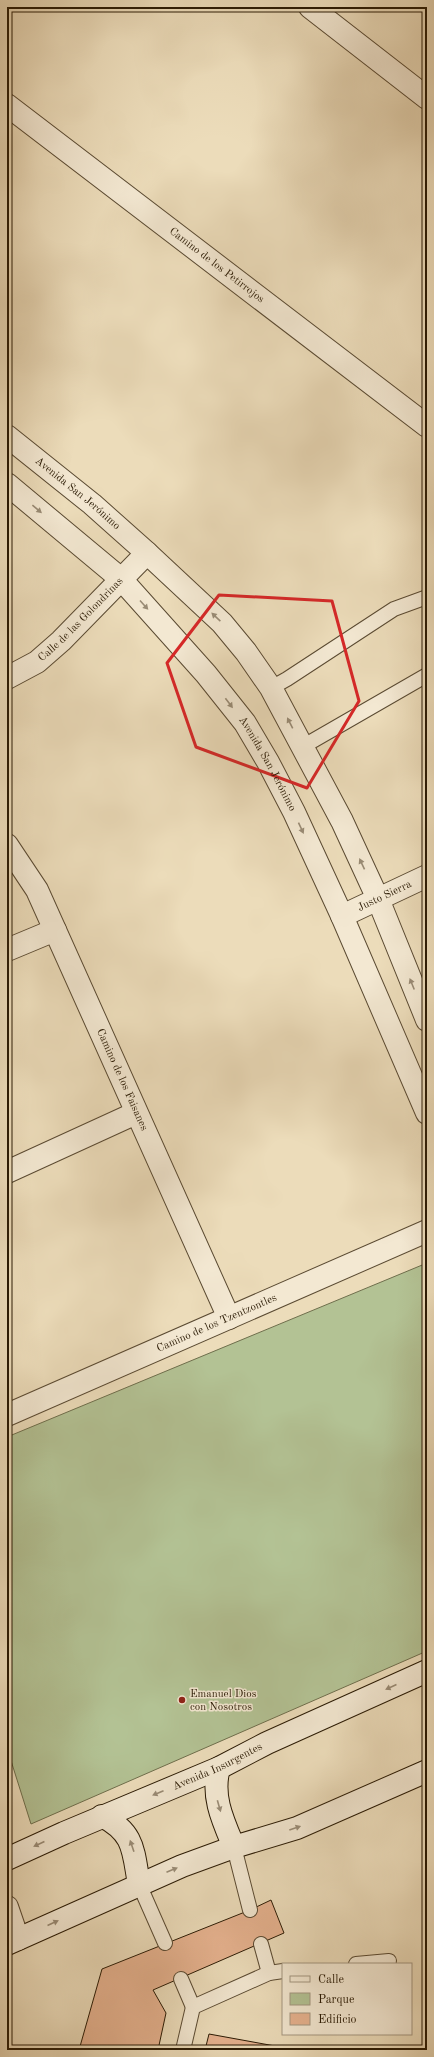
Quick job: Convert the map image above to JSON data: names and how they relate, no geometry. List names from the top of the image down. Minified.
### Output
{"streets":{"street":["Camino de los Petirrojos","Avenida San Jerónimo","Calle de las Golondrinas","Justo Sierra","Camino de los Faisanes","Camino de los Tzentzontles","Avenida Insurgentes"]},"crossings":[["Avenida San Jerónimo","Calle de las Golondrinas"],["Avenida San Jerónimo","Justo Sierra"],["Camino de los Faisanes","Camino de los Tzentzontles"]],"places":["Emanuel Dios con Nosotros"],"legend":["Calle","Parque","Edificio"]}
